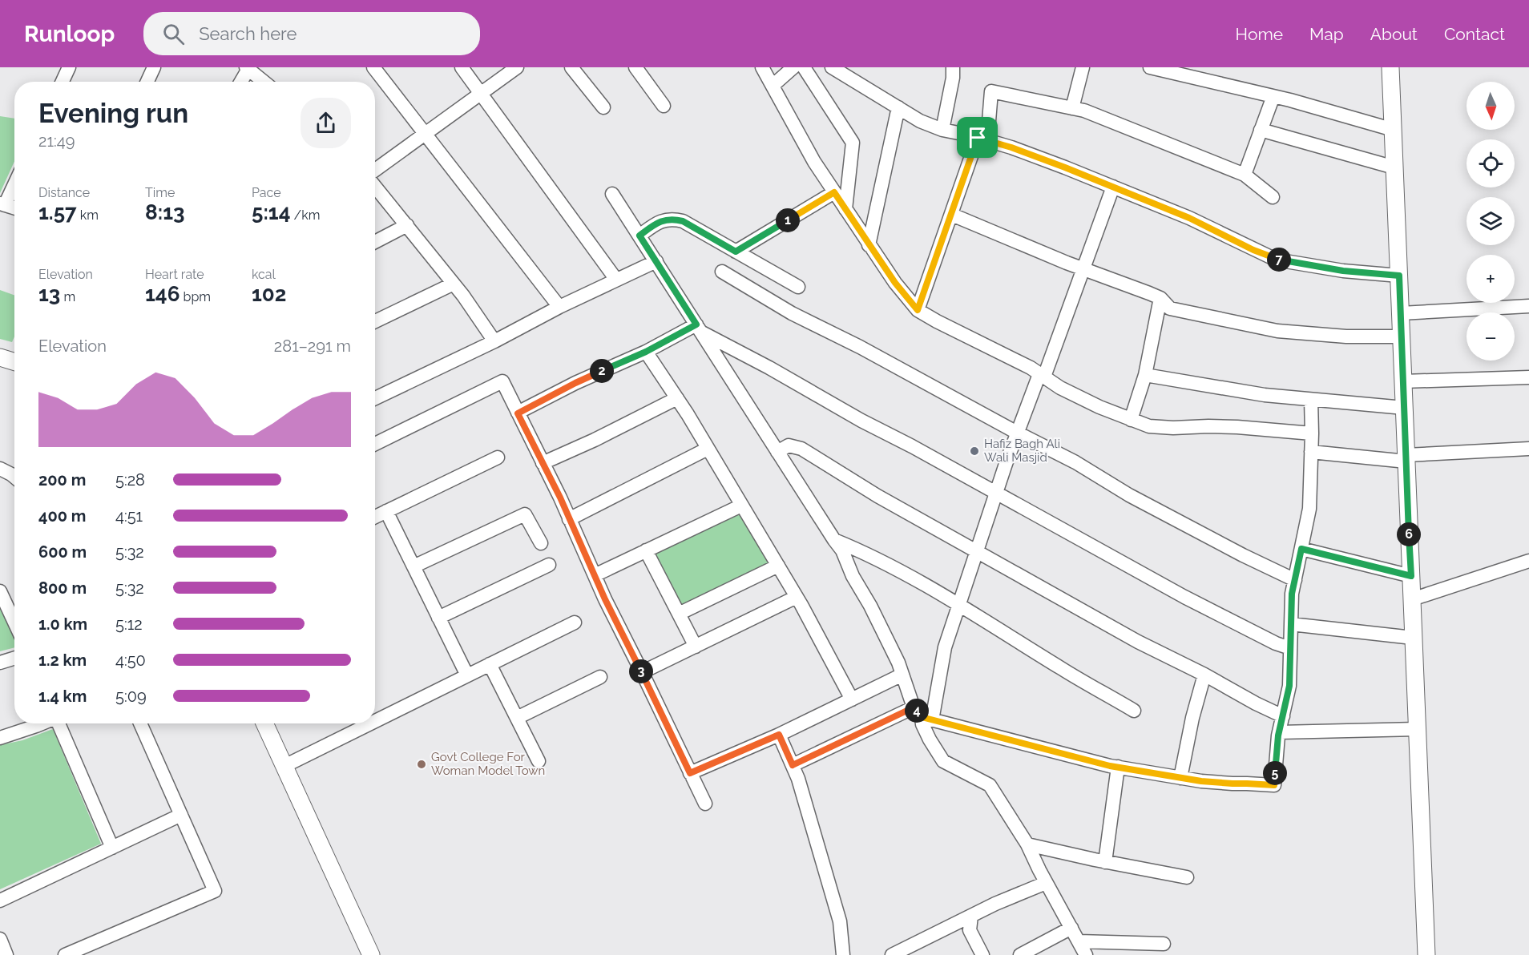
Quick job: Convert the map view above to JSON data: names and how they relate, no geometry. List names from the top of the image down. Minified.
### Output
{"places":["Hafiz Bagh Ali Wali Masjid","Govt College For Woman Model Town"],"north":"bottom","page":{"header":"Runloop","search":"Search here","nav":["Home","Map","About","Contact"],"map_buttons":["+","−"],"heading":["Evening run","21:49"],"stats":[["Distance","1.57 km"],["Time","8:13"],["Pace","5:14 /km"],["Elevation","13 m"],["Heart rate","146 bpm"],["kcal","102"]],"pins":["1","7","2","6","3","4","5"],"chart":["Elevation","281–291 m"],"list":[{"name":"200 m","note":"5:28"},{"name":"400 m","note":"4:51"},{"name":"600 m","note":"5:32"},{"name":"800 m","note":"5:32"},{"name":"1.0 km","note":"5:12"},{"name":"1.2 km","note":"4:50"},{"name":"1.4 km","note":"5:09"}]}}
